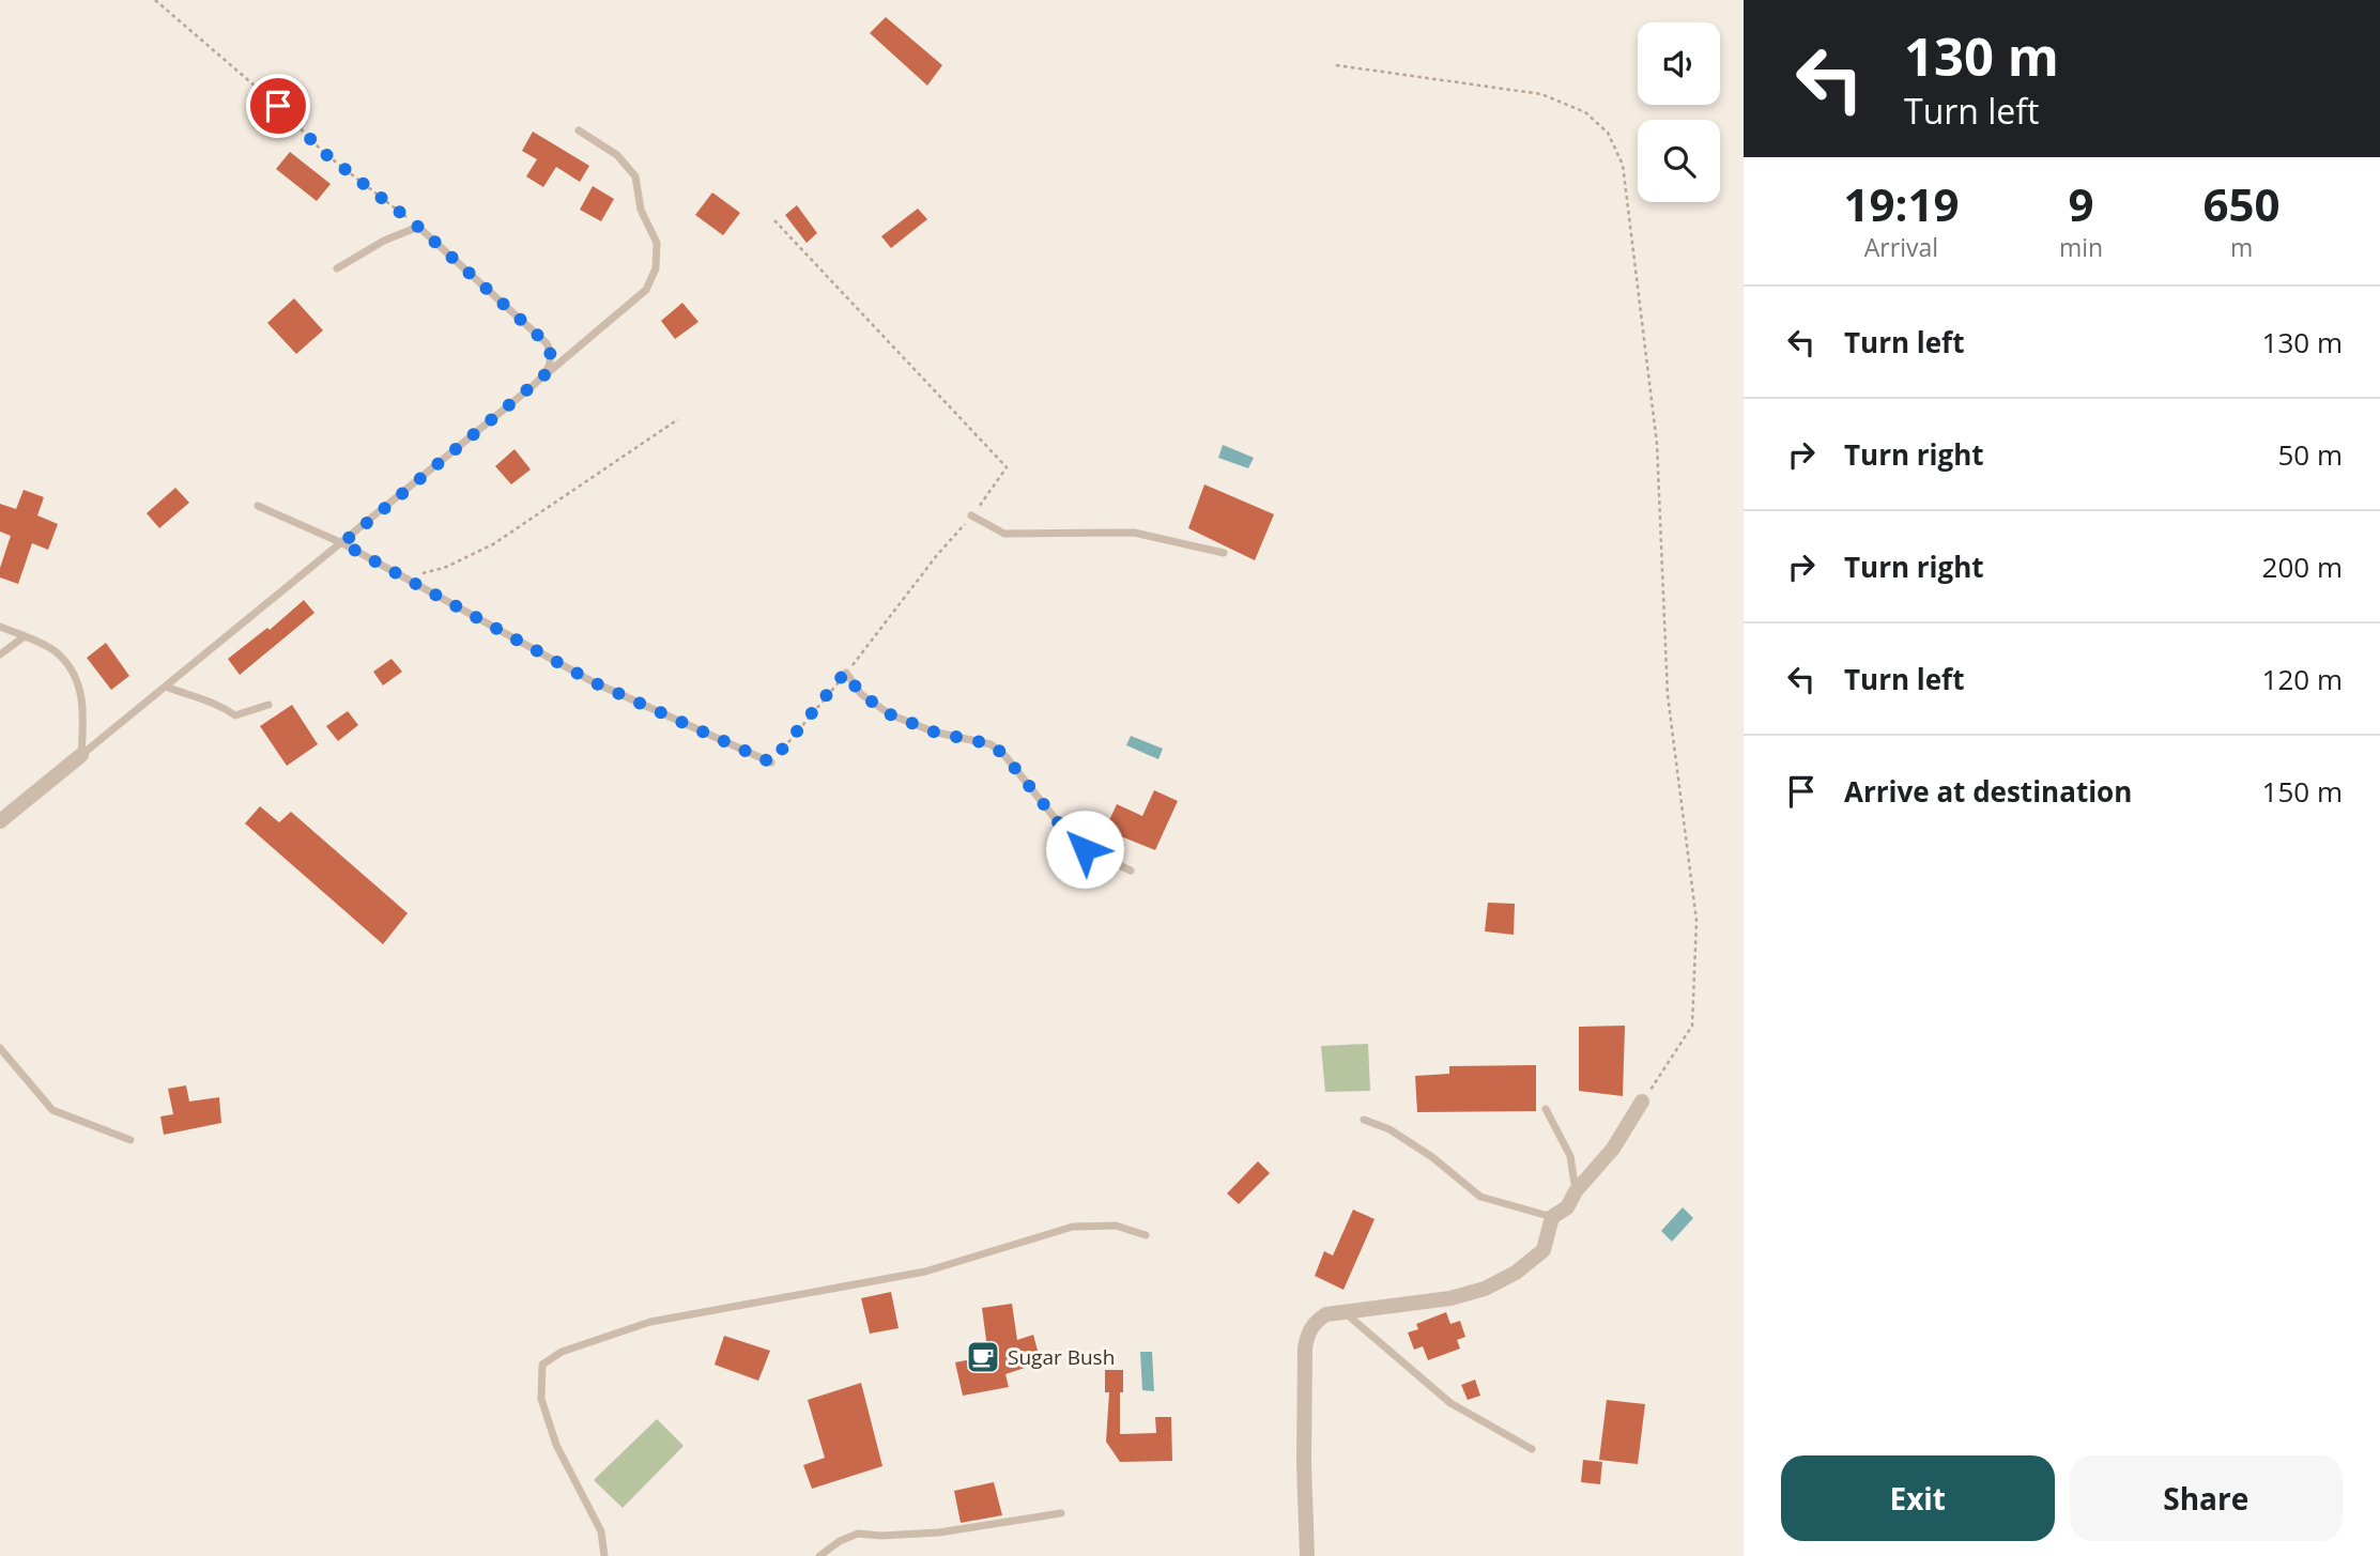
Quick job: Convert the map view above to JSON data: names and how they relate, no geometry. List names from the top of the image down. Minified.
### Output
{"places":{"cafe":["Sugar Bush"]},"page":{"turn":["130 m","Turn left"],"eta":["19:19","Arrival","9","min","650","m"],"list":[{"name":"Turn left","value":"130 m"},{"name":"Turn right","value":"50 m"},{"name":"Turn right","value":"200 m"},{"name":"Turn left","value":"120 m"},{"name":"Arrive at destination","value":"150 m"}],"buttons":["Exit","Share"]}}
